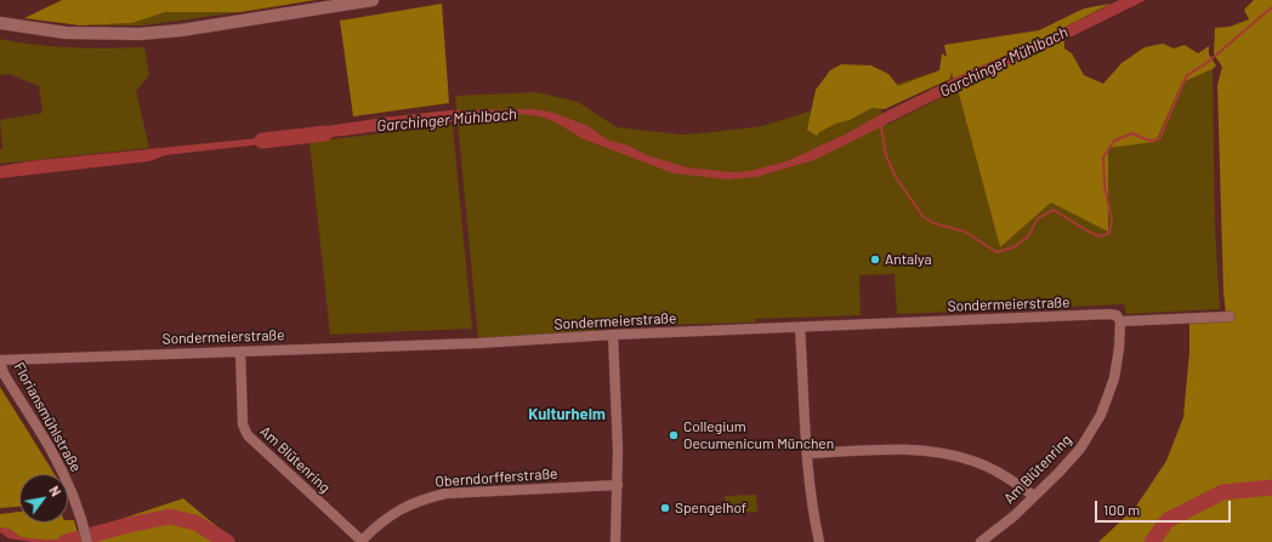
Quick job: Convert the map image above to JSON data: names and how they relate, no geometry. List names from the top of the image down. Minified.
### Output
{"streets":{"street":["Sondermeierstraße","Floriansmühlstraße","Am Blütenring","Oberndorfferstraße"]},"crossings":[["Sondermeierstraße","Floriansmühlstraße"],["Sondermeierstraße","Am Blütenring"],["Am Blütenring","Oberndorfferstraße"]],"districts":["Kulturheim"],"water":["Garchinger Mühlbach"],"places":["Antalya","Collegium Oecumenicum München","Spengelhof"],"scale_bar":"100 m","north":"top right"}
